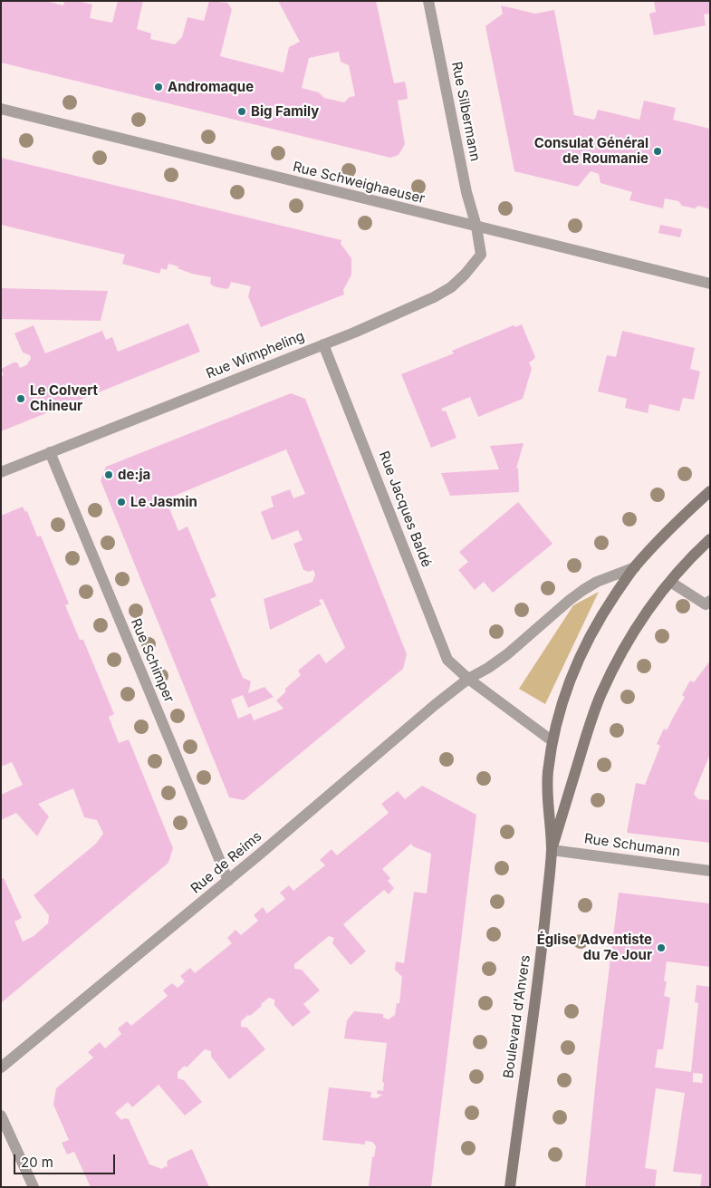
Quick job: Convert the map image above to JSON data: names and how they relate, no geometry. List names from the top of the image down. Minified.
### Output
{"streets":{"main road":["Boulevard d'Anvers"],"street":["Rue Silbermann","Rue Schweighaeuser","Rue Wimpheling","Rue Jacques Baldé","Rue Schimper","Rue Schumann","Rue de Reims"]},"crossings":[["Rue Silbermann","Rue Schweighaeuser"],["Rue Silbermann","Rue Wimpheling"],["Rue Schweighaeuser","Rue Wimpheling"],["Rue Wimpheling","Rue Jacques Baldé"],["Rue Wimpheling","Rue Schimper"],["Rue Jacques Baldé","Rue de Reims"],["Rue Jacques Baldé","Boulevard d'Anvers"],["Rue Schimper","Rue de Reims"],["Rue Schumann","Boulevard d'Anvers"],["Rue de Reims","Boulevard d'Anvers"]],"places":["Andromaque","Big Family","Consulat Général de Roumanie","Le Colvert Chineur","de:ja","Le Jasmin","Église Adventiste du 7e Jour"],"scale_bar":"20 m"}
